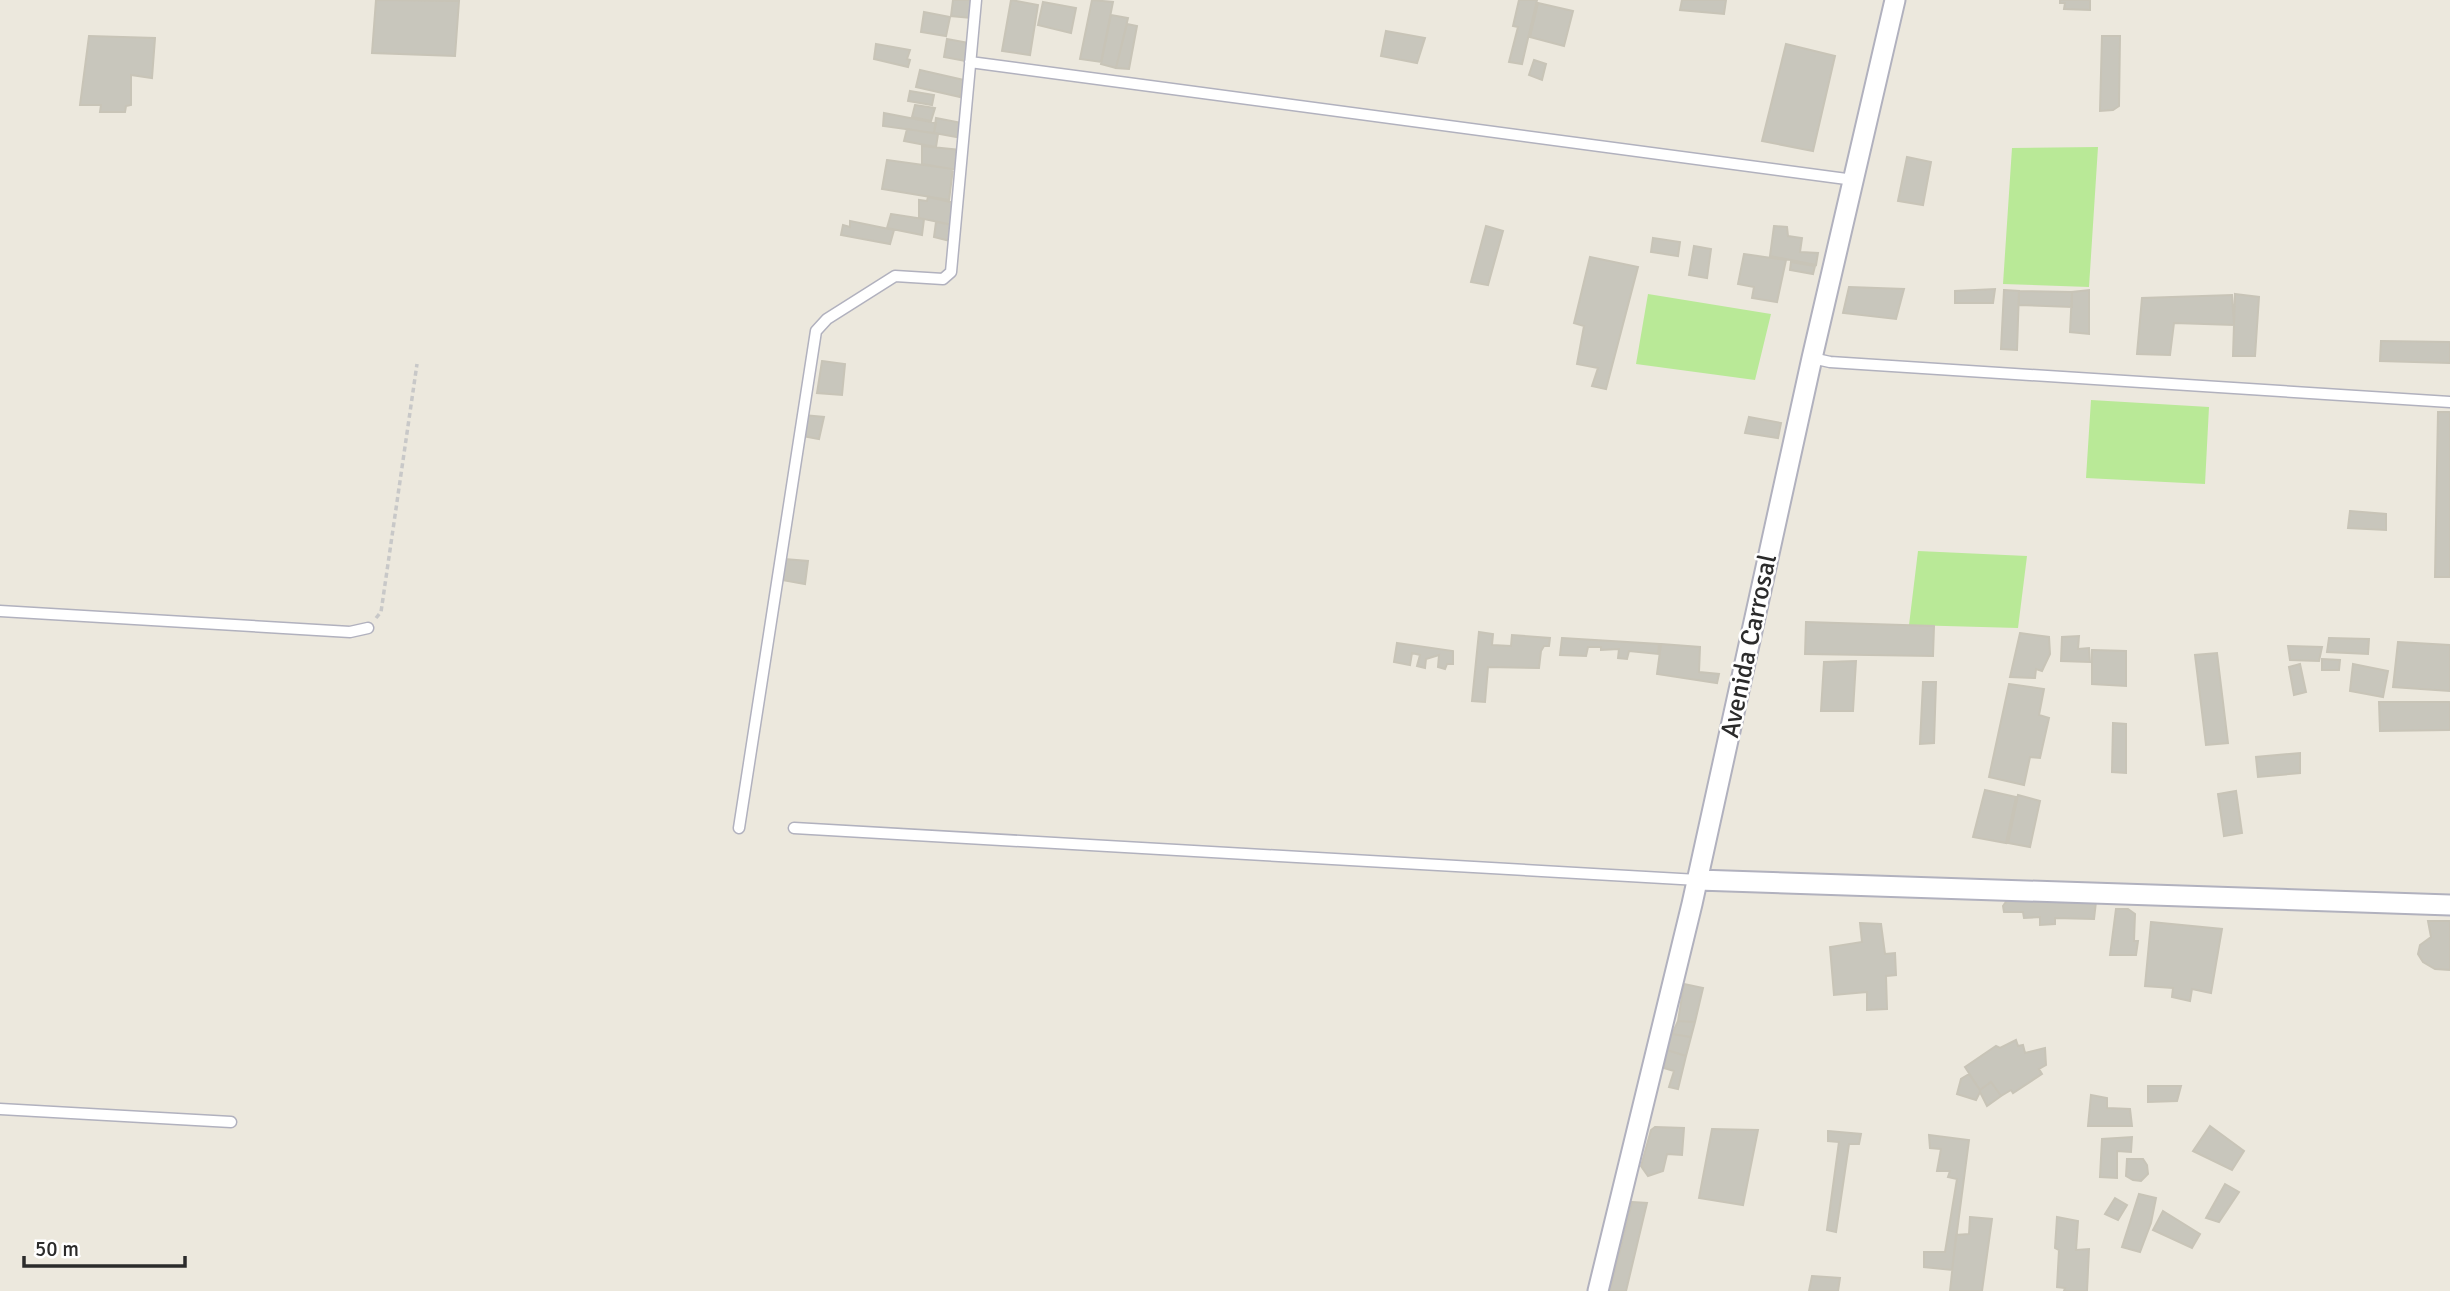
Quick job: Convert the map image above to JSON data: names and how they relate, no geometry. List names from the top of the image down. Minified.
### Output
{"streets":{"street":["Avenida Carrosal"]},"scale_bar":"50 m"}
